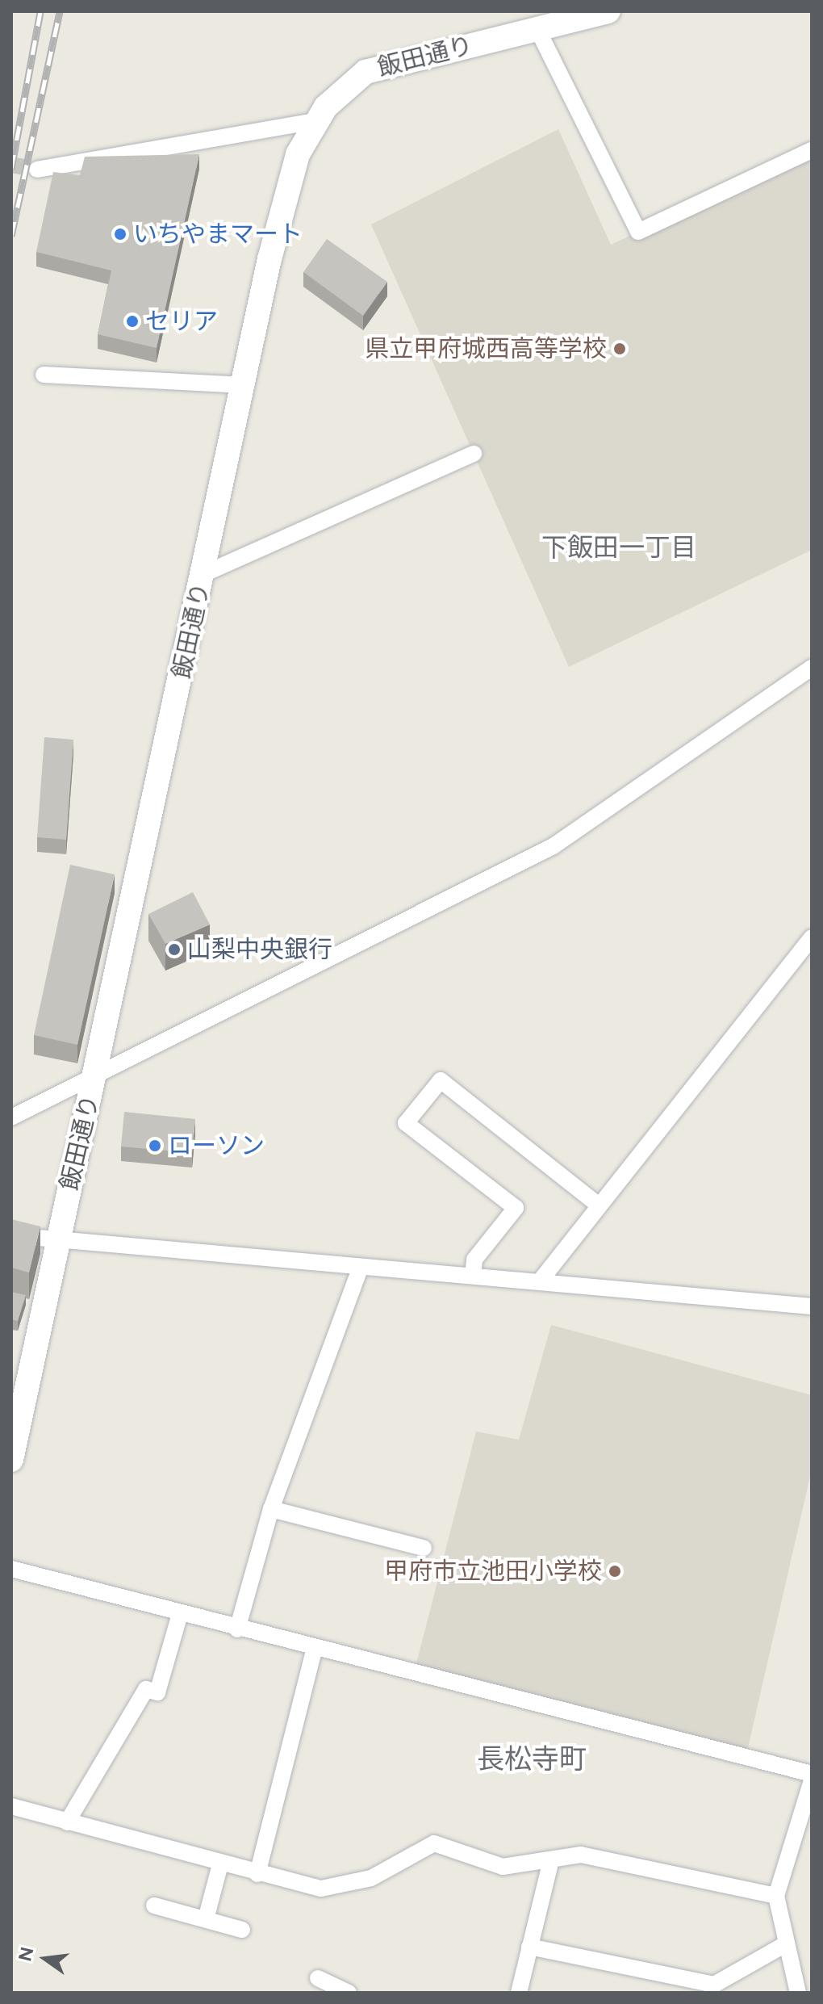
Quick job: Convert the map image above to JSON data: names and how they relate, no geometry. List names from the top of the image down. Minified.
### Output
{"streets":{"main road":["飯田通り"]},"districts":["下飯田一丁目","長松寺町"],"places":["いちやまマート","セリア","県立甲府城西高等学校","山梨中央銀行","ローソン","甲府市立池田小学校"],"north":"left"}
